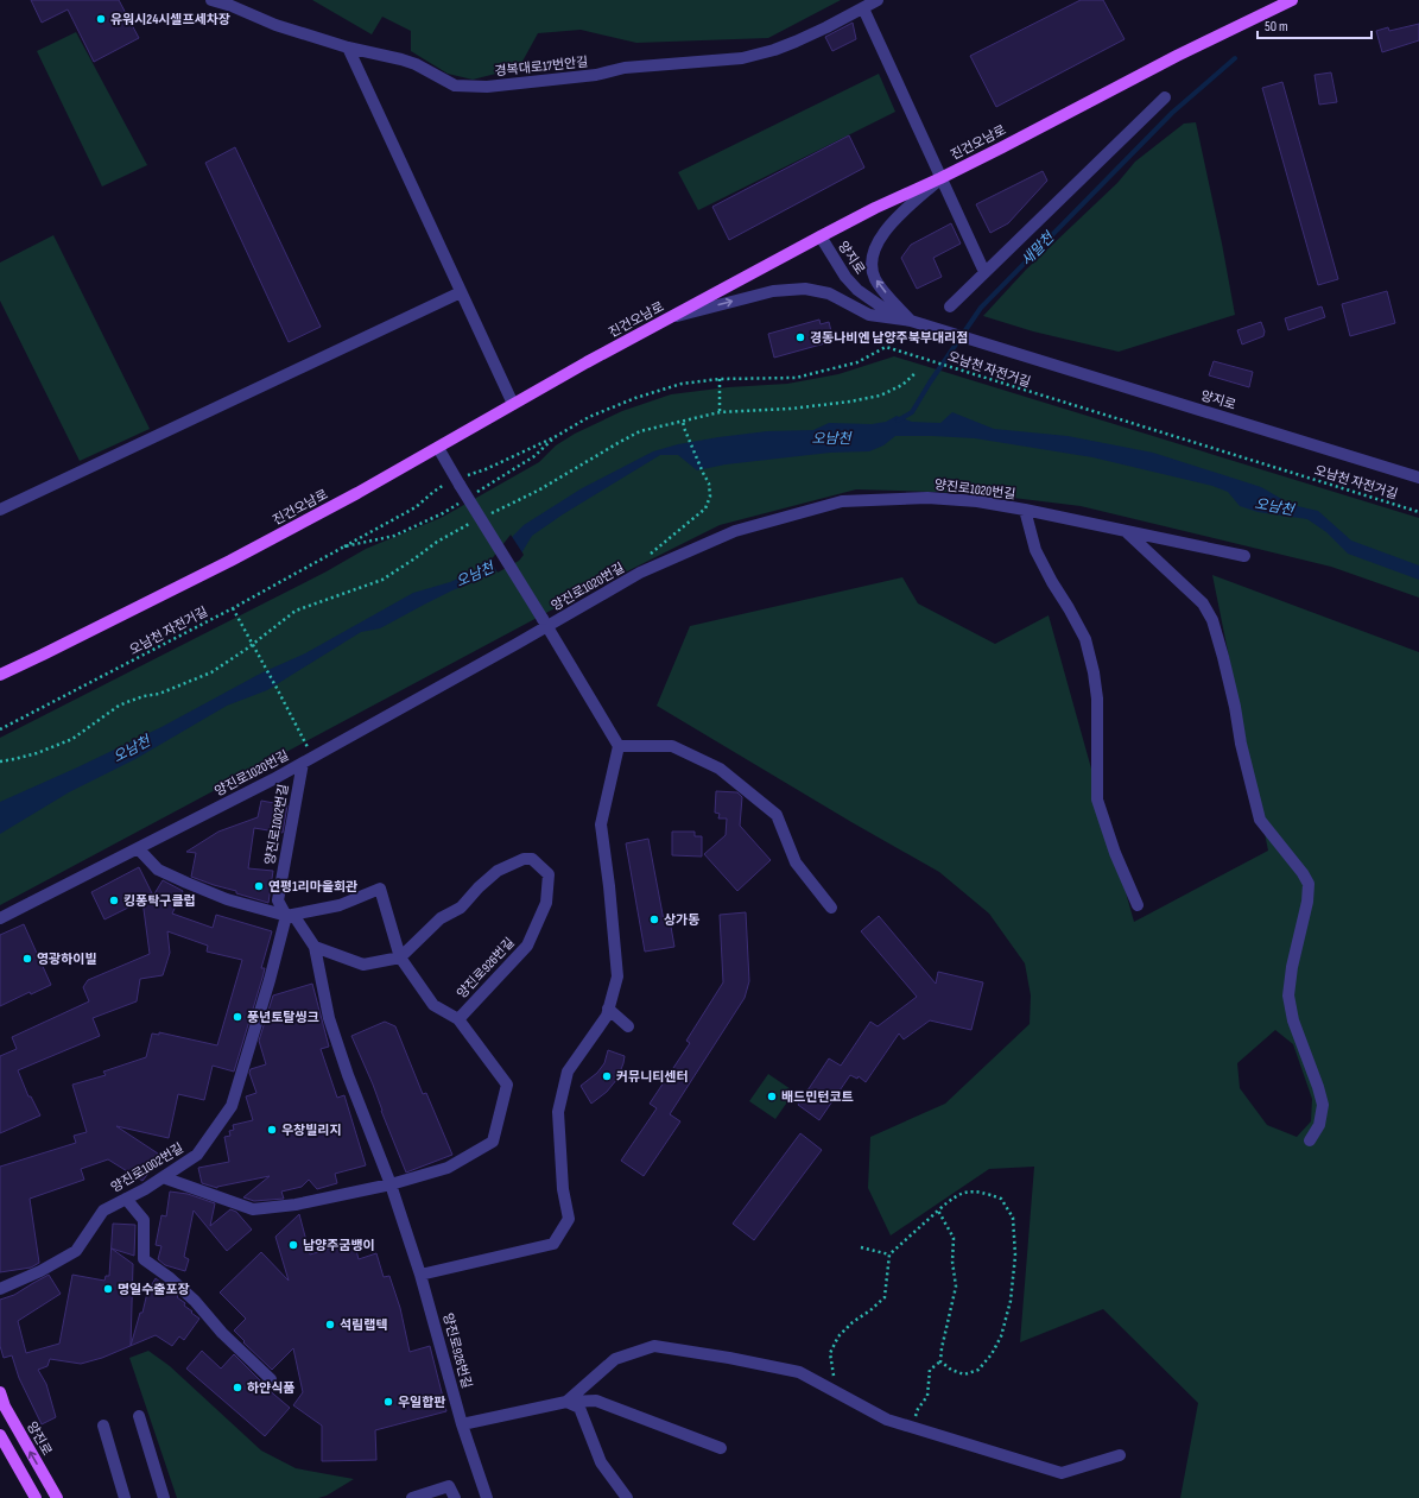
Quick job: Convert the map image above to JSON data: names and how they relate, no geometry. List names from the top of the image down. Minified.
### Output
{"streets":{"main road":["진건오남로","양진로"],"street":["경복대로17번안길","양지로","양진로1020번길","양진로1002번길","양진로926번길"],"path":["오남천 자전거길"]},"crossings":[["진건오남로","양지로"],["양진로1020번길","양진로1002번길"],["양진로1002번길","양진로926번길"]],"water":["새말천","오남천"],"places":["유워시24시셀프세차장","경동나비엔 남양주북부대리점","연평1리마을회관","킹퐁탁구클럽","상가동","영광하이빌","풍년토탈씽크","커뮤니티센터","배드민턴코트","우창빌리지","남양주굼뱅이","명일수출포장","석림랩텍","하얀식품","우일합판"],"scale_bar":"50 m"}
